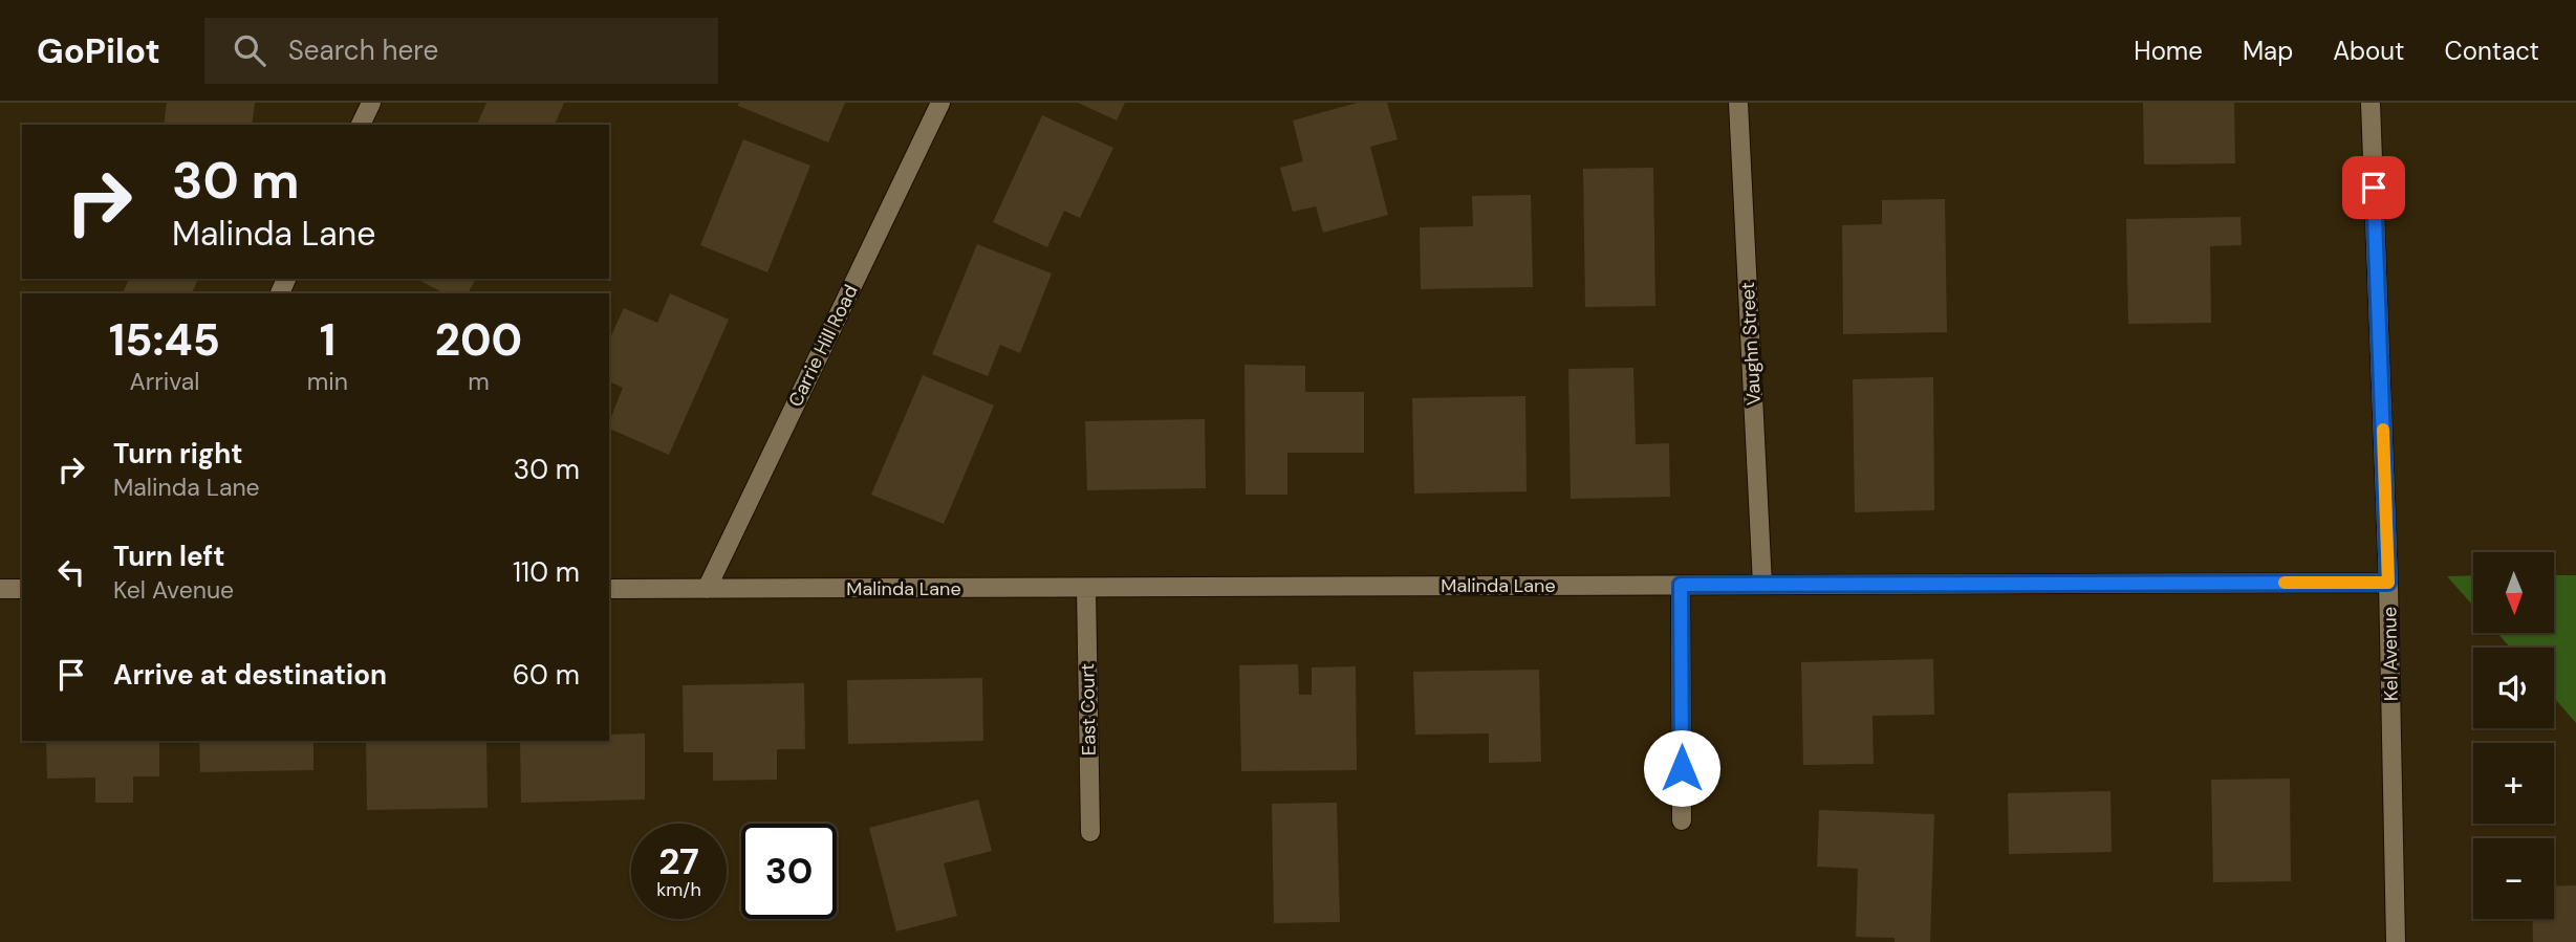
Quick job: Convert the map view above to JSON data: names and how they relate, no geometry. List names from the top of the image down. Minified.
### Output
{"streets":{"street":["Vaughn Street","Carrie Hill Road","Malinda Lane","Kel Avenue","East Court"]},"crossings":[["Vaughn Street","Malinda Lane"],["Carrie Hill Road","Malinda Lane"],["Malinda Lane","Kel Avenue"],["Malinda Lane","East Court"]],"north":"bottom","page":{"header":"GoPilot","search":"Search here","nav":["Home","Map","About","Contact"],"turn":["30 m","Malinda Lane"],"eta":["15:45","Arrival","1","min","200","m"],"list":[{"name":"Turn right","note":"Malinda Lane","value":"30 m"},{"name":"Turn left","note":"Kel Avenue","value":"110 m"},{"name":"Arrive at destination","value":"60 m"}],"map_buttons":["+","−"],"speed":"27 km/h","limit":"30"}}
